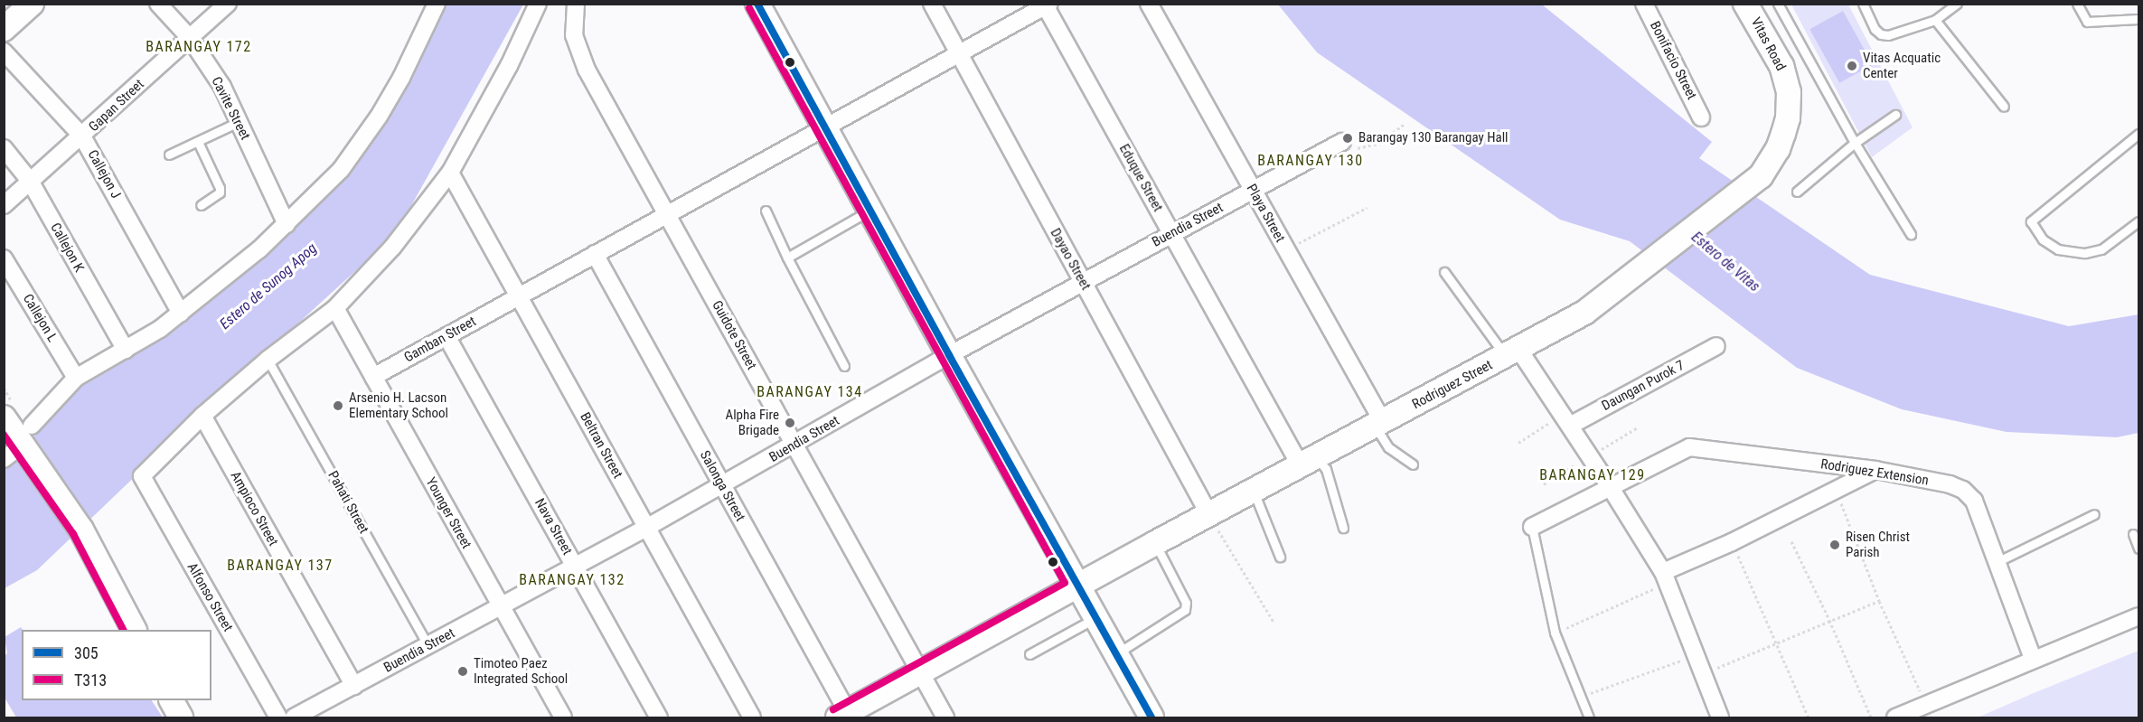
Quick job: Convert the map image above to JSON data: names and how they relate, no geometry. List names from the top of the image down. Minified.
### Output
{"streets":{"street":["Vitas Road","Bonifacio Street","Gapan Street","Cavite Street","Callejon J","Eduque Street","Playa Street","Buendia Street","Callejon K","Dayao Street","Callejon L","Guidote Street","Gamban Street","Rodriguez Street","Daungan Purok 7","Beltran Street","Rodriguez Extension","Salonga Street","Ampioco Street","Younger Street","Nava Street","Alfonso Street"],"lane":["Pahati Street"]},"crossings":[["Vitas Road","Rodriguez Street"],["Gapan Street","Cavite Street"],["Gapan Street","Callejon J"],["Gapan Street","Callejon K"],["Eduque Street","Buendia Street"],["Eduque Street","Gamban Street"],["Eduque Street","Rodriguez Street"],["Playa Street","Buendia Street"],["Playa Street","Rodriguez Street"],["Buendia Street","Dayao Street"],["Buendia Street","Guidote Street"],["Buendia Street","Beltran Street"],["Buendia Street","Salonga Street"],["Buendia Street","Pahati Street"],["Buendia Street","Ampioco Street"],["Buendia Street","Younger Street"],["Buendia Street","Nava Street"],["Dayao Street","Gamban Street"],["Dayao Street","Rodriguez Street"],["Guidote Street","Gamban Street"],["Guidote Street","Rodriguez Street"],["Gamban Street","Beltran Street"],["Gamban Street","Salonga Street"],["Gamban Street","Younger Street"],["Gamban Street","Nava Street"],["Rodriguez Street","Salonga Street"],["Ampioco Street","Alfonso Street"]],"districts":["BARANGAY 172","BARANGAY 130","BARANGAY 134","BARANGAY 129","BARANGAY 137","BARANGAY 132"],"water":["Estero de Vitas","Estero de Sunog Apog"],"places":["Vitas Acquatic Center","Barangay 130 Barangay Hall","Arsenio H. Lacson Elementary School","Alpha Fire Brigade","Risen Christ Parish","Timoteo Paez Integrated School"],"lines":["transit line 305","transit line T313"],"legend":["305","T313"]}
